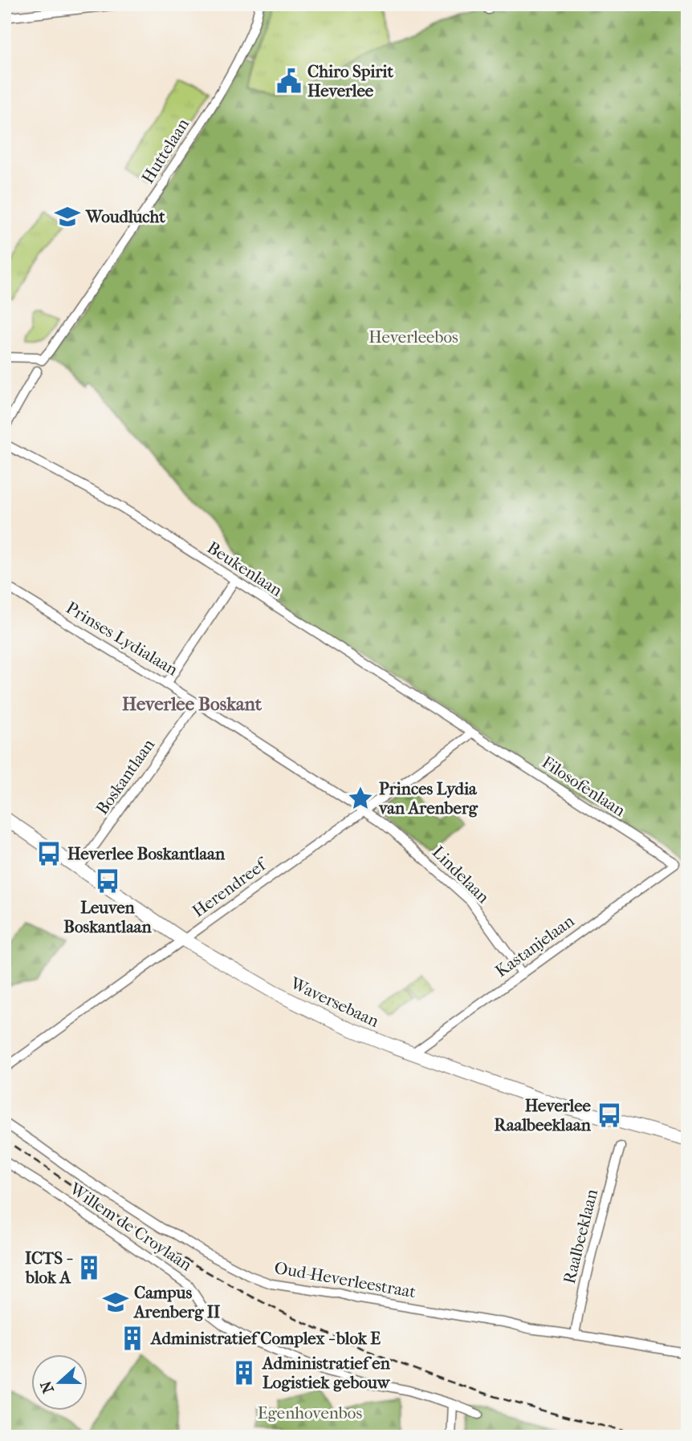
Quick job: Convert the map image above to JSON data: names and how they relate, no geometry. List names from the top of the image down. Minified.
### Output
{"streets":{"street":["Huttelaan","Beukenlaan","Prinses Lydialaan","Boskantlaan","Filosofenlaan","Lindelaan","Herendreef","Kastanjelaan","Waversebaan","Willem de Croylaan","Raalbeeklaan","Oud-Heverleestraat"]},"crossings":[["Beukenlaan","Filosofenlaan"],["Beukenlaan","Herendreef"],["Prinses Lydialaan","Boskantlaan"],["Prinses Lydialaan","Lindelaan"],["Prinses Lydialaan","Herendreef"],["Boskantlaan","Waversebaan"],["Filosofenlaan","Herendreef"],["Filosofenlaan","Kastanjelaan"],["Lindelaan","Herendreef"],["Lindelaan","Kastanjelaan"],["Herendreef","Waversebaan"],["Kastanjelaan","Waversebaan"],["Raalbeeklaan","Oud-Heverleestraat"]],"districts":["Heverlee Boskant"],"parks":["Heverleebos","Egenhovenbos"],"places":{"public building":["Chiro Spirit Heverlee"],"school or university":["Woudlucht","Campus Arenberg II"],"place":["Princes Lydia van Arenberg"],"bus stop":["Heverlee Boskantlaan","Leuven Boskantlaan","Heverlee Raalbeeklaan"],"building":["ICTS - blok A","Administratief Complex - blok E","Administratief en Logistiek gebouw"]},"north":"left"}
